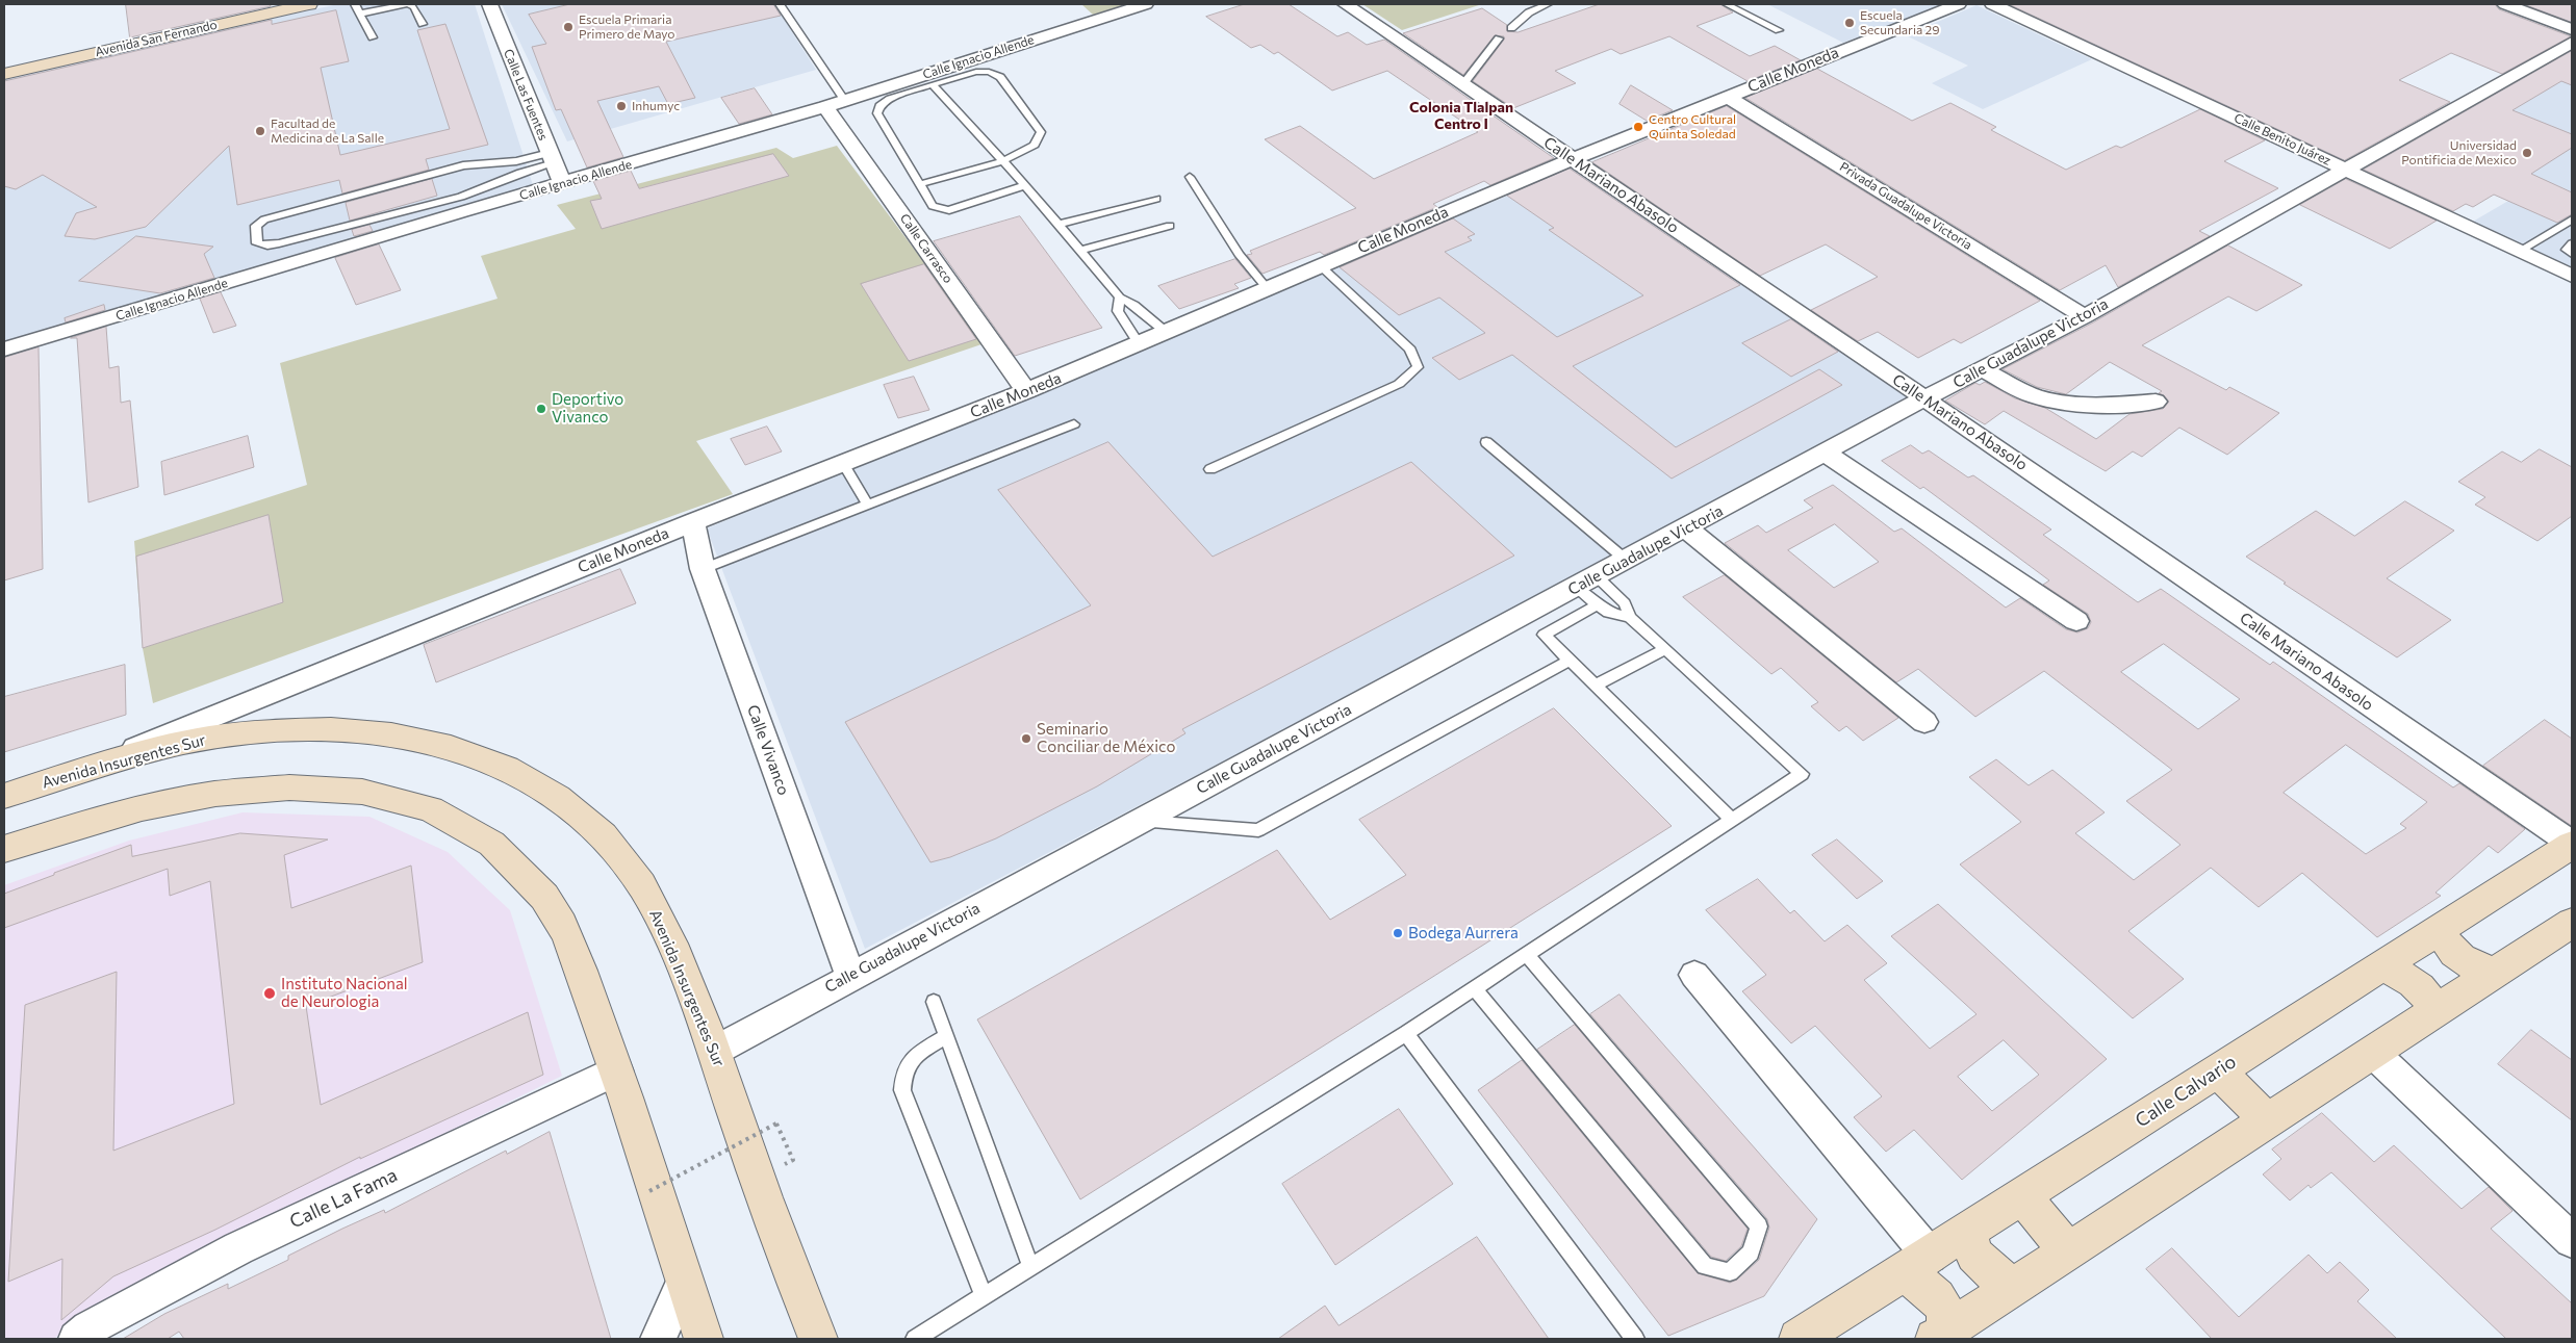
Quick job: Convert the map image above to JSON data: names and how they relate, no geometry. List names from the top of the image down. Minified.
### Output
{"streets":{"main road":["Avenida San Fernando","Avenida Insurgentes Sur","Calle Calvario"],"street":["Calle Ignacio Allende","Calle Moneda","Calle Las Fuentes","Calle Benito Juárez","Calle Mariano Abasolo","Privada Guadalupe Victoria","Calle Carrasco","Calle Guadalupe Victoria","Calle Vivanco","Calle La Fama"]},"crossings":[["Calle Ignacio Allende","Calle Las Fuentes"],["Calle Ignacio Allende","Calle Carrasco"],["Calle Moneda","Calle Mariano Abasolo"],["Calle Moneda","Privada Guadalupe Victoria"],["Calle Moneda","Calle Carrasco"],["Calle Moneda","Calle Vivanco"],["Calle Moneda","Avenida Insurgentes Sur"],["Calle Benito Juárez","Calle Guadalupe Victoria"],["Calle Mariano Abasolo","Calle Guadalupe Victoria"],["Calle Mariano Abasolo","Calle Calvario"],["Privada Guadalupe Victoria","Calle Guadalupe Victoria"],["Calle Guadalupe Victoria","Calle Vivanco"],["Calle Guadalupe Victoria","Avenida Insurgentes Sur"]],"districts":["Colonia Tlalpan Centro I"],"places":["Escuela Secundaria 29","Escuela Primaria Primero de Mayo","Inhumyc","Centro Cultural Quinta Soledad","Facultad de Medicina de La Salle","Universidad Pontificia de Mexico","Deportivo Vivanco","Seminario Conciliar de México","Bodega Aurrera","Instituto Nacional de Neurologia"]}
